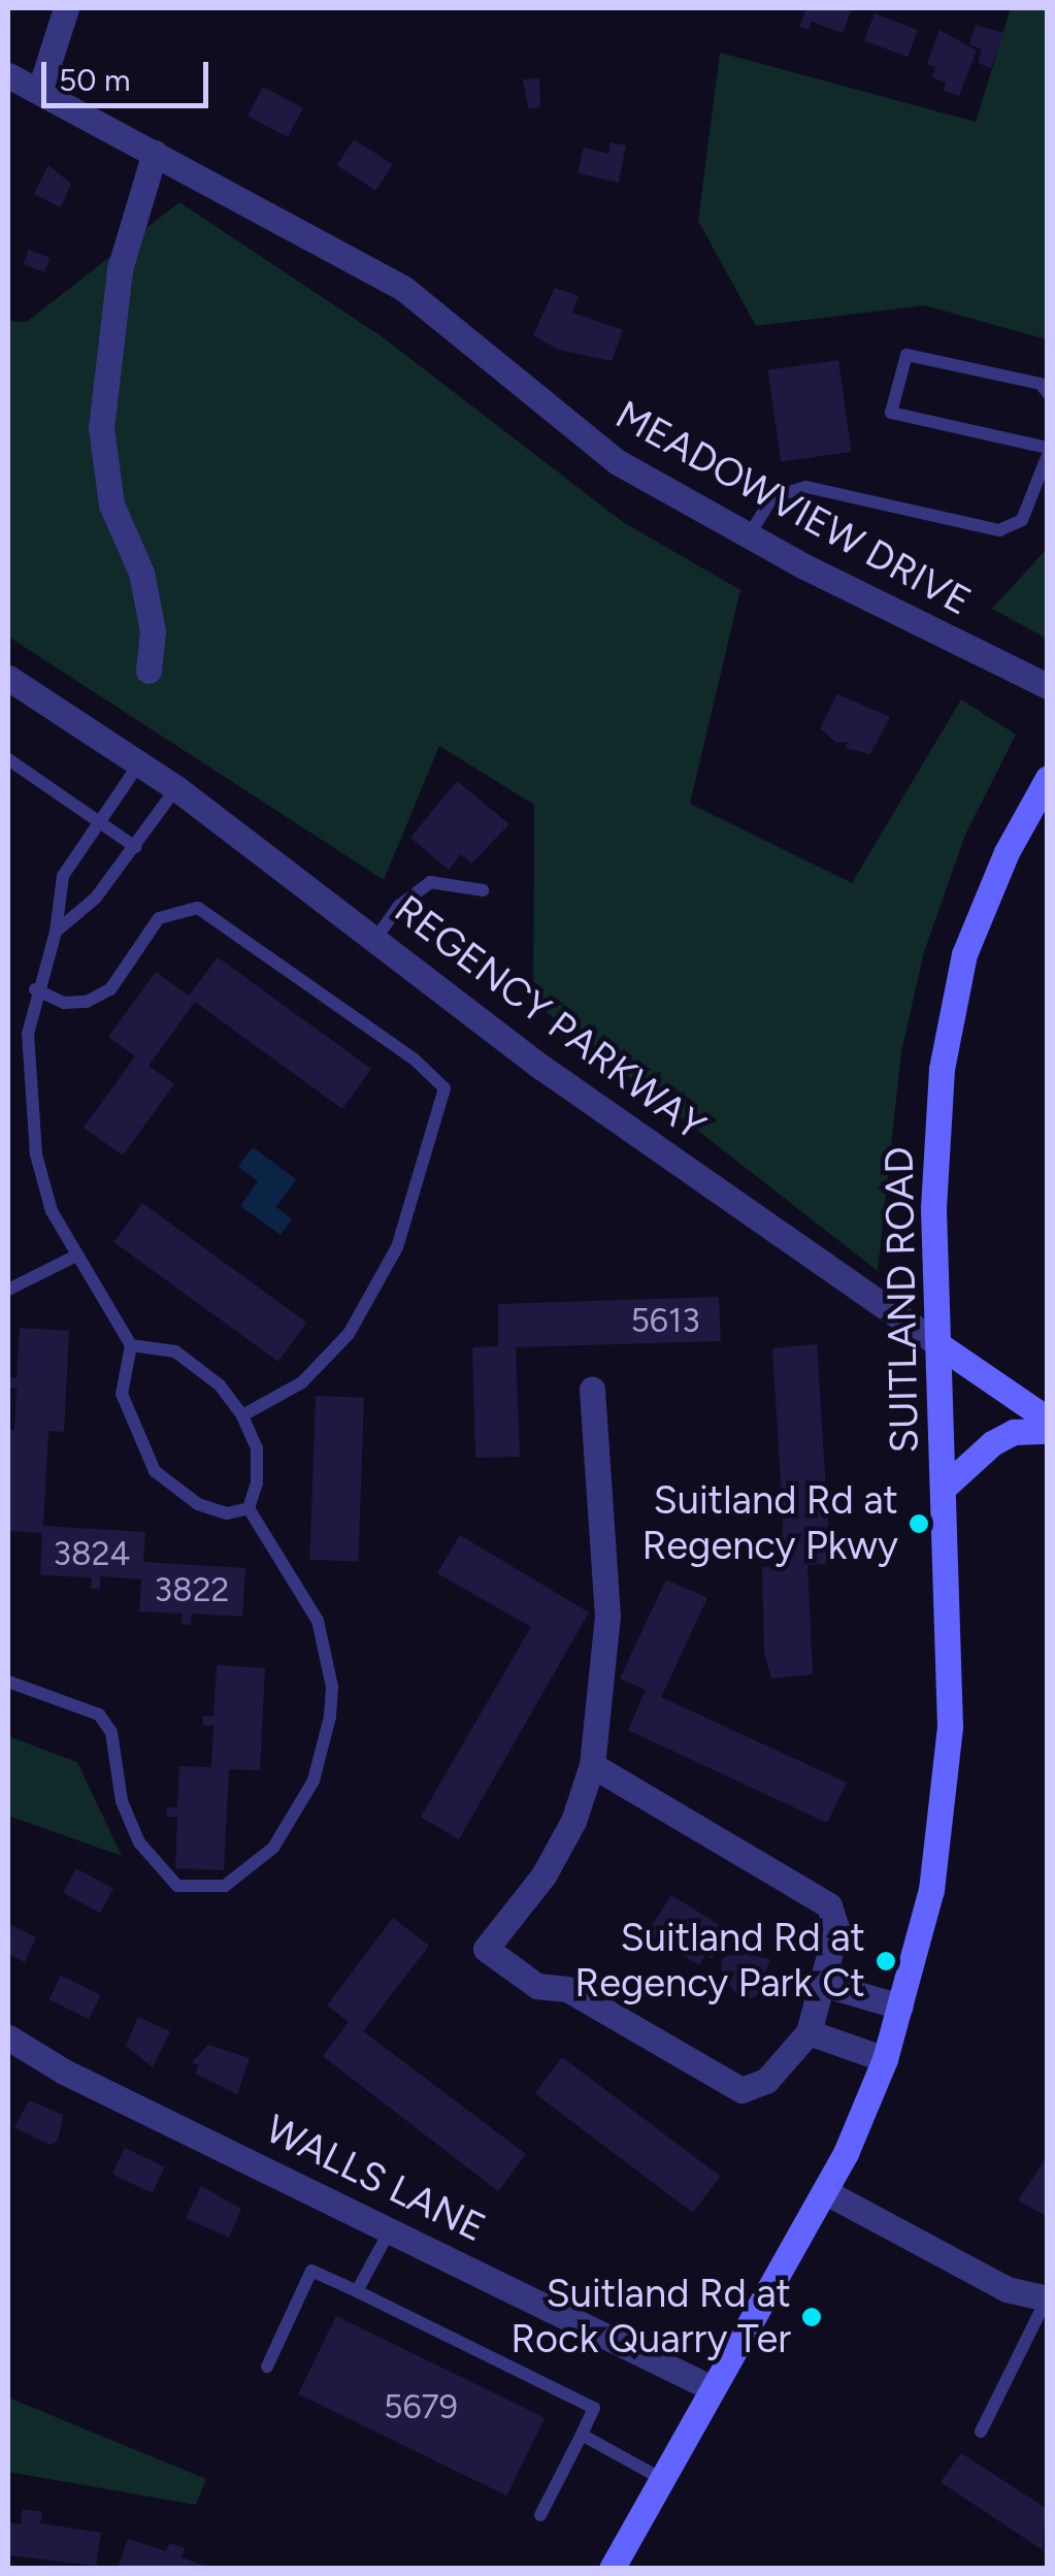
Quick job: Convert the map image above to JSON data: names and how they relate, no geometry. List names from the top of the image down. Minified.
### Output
{"streets":{"main road":["REGENCY PARKWAY","SUITLAND ROAD"],"street":["MEADOWVIEW DRIVE","WALLS LANE"]},"crossings":[["REGENCY PARKWAY","SUITLAND ROAD"],["SUITLAND ROAD","WALLS LANE"]],"places":["Suitland Rd at Regency Pkwy","Suitland Rd at Regency Park Ct","Suitland Rd at Rock Quarry Ter"],"house_numbers":["5613","3824","3822","5679"],"scale_bar":"50 m"}
